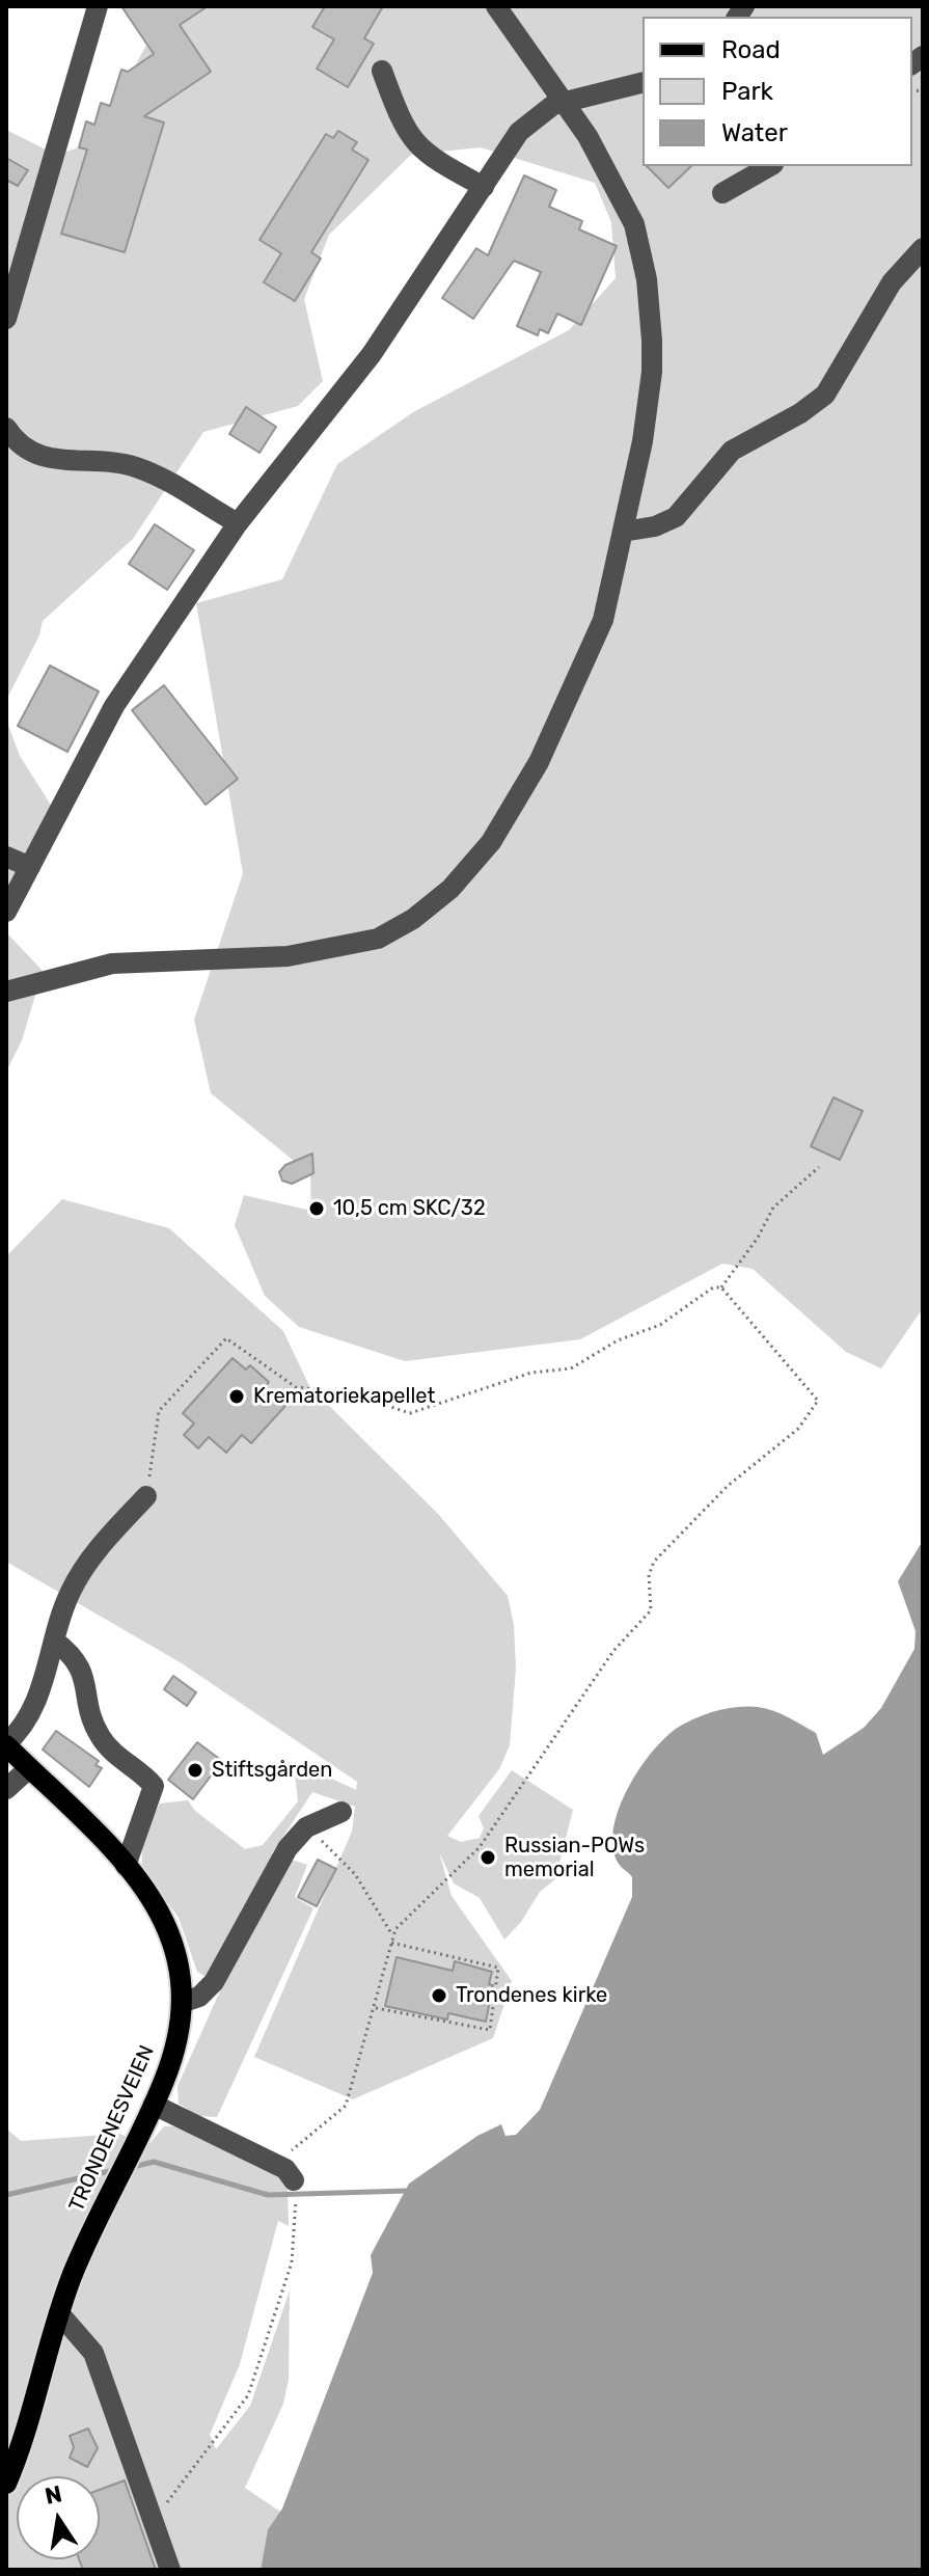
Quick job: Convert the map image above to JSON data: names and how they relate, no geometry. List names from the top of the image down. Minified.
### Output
{"streets":{"main road":["TRONDENESVEIEN"]},"places":["10,5 cm SKC/32","Krematoriekapellet","Stiftsgården","Russian-POWs memorial","Trondenes kirke"],"legend":["Road","Park","Water"],"north":"top"}
